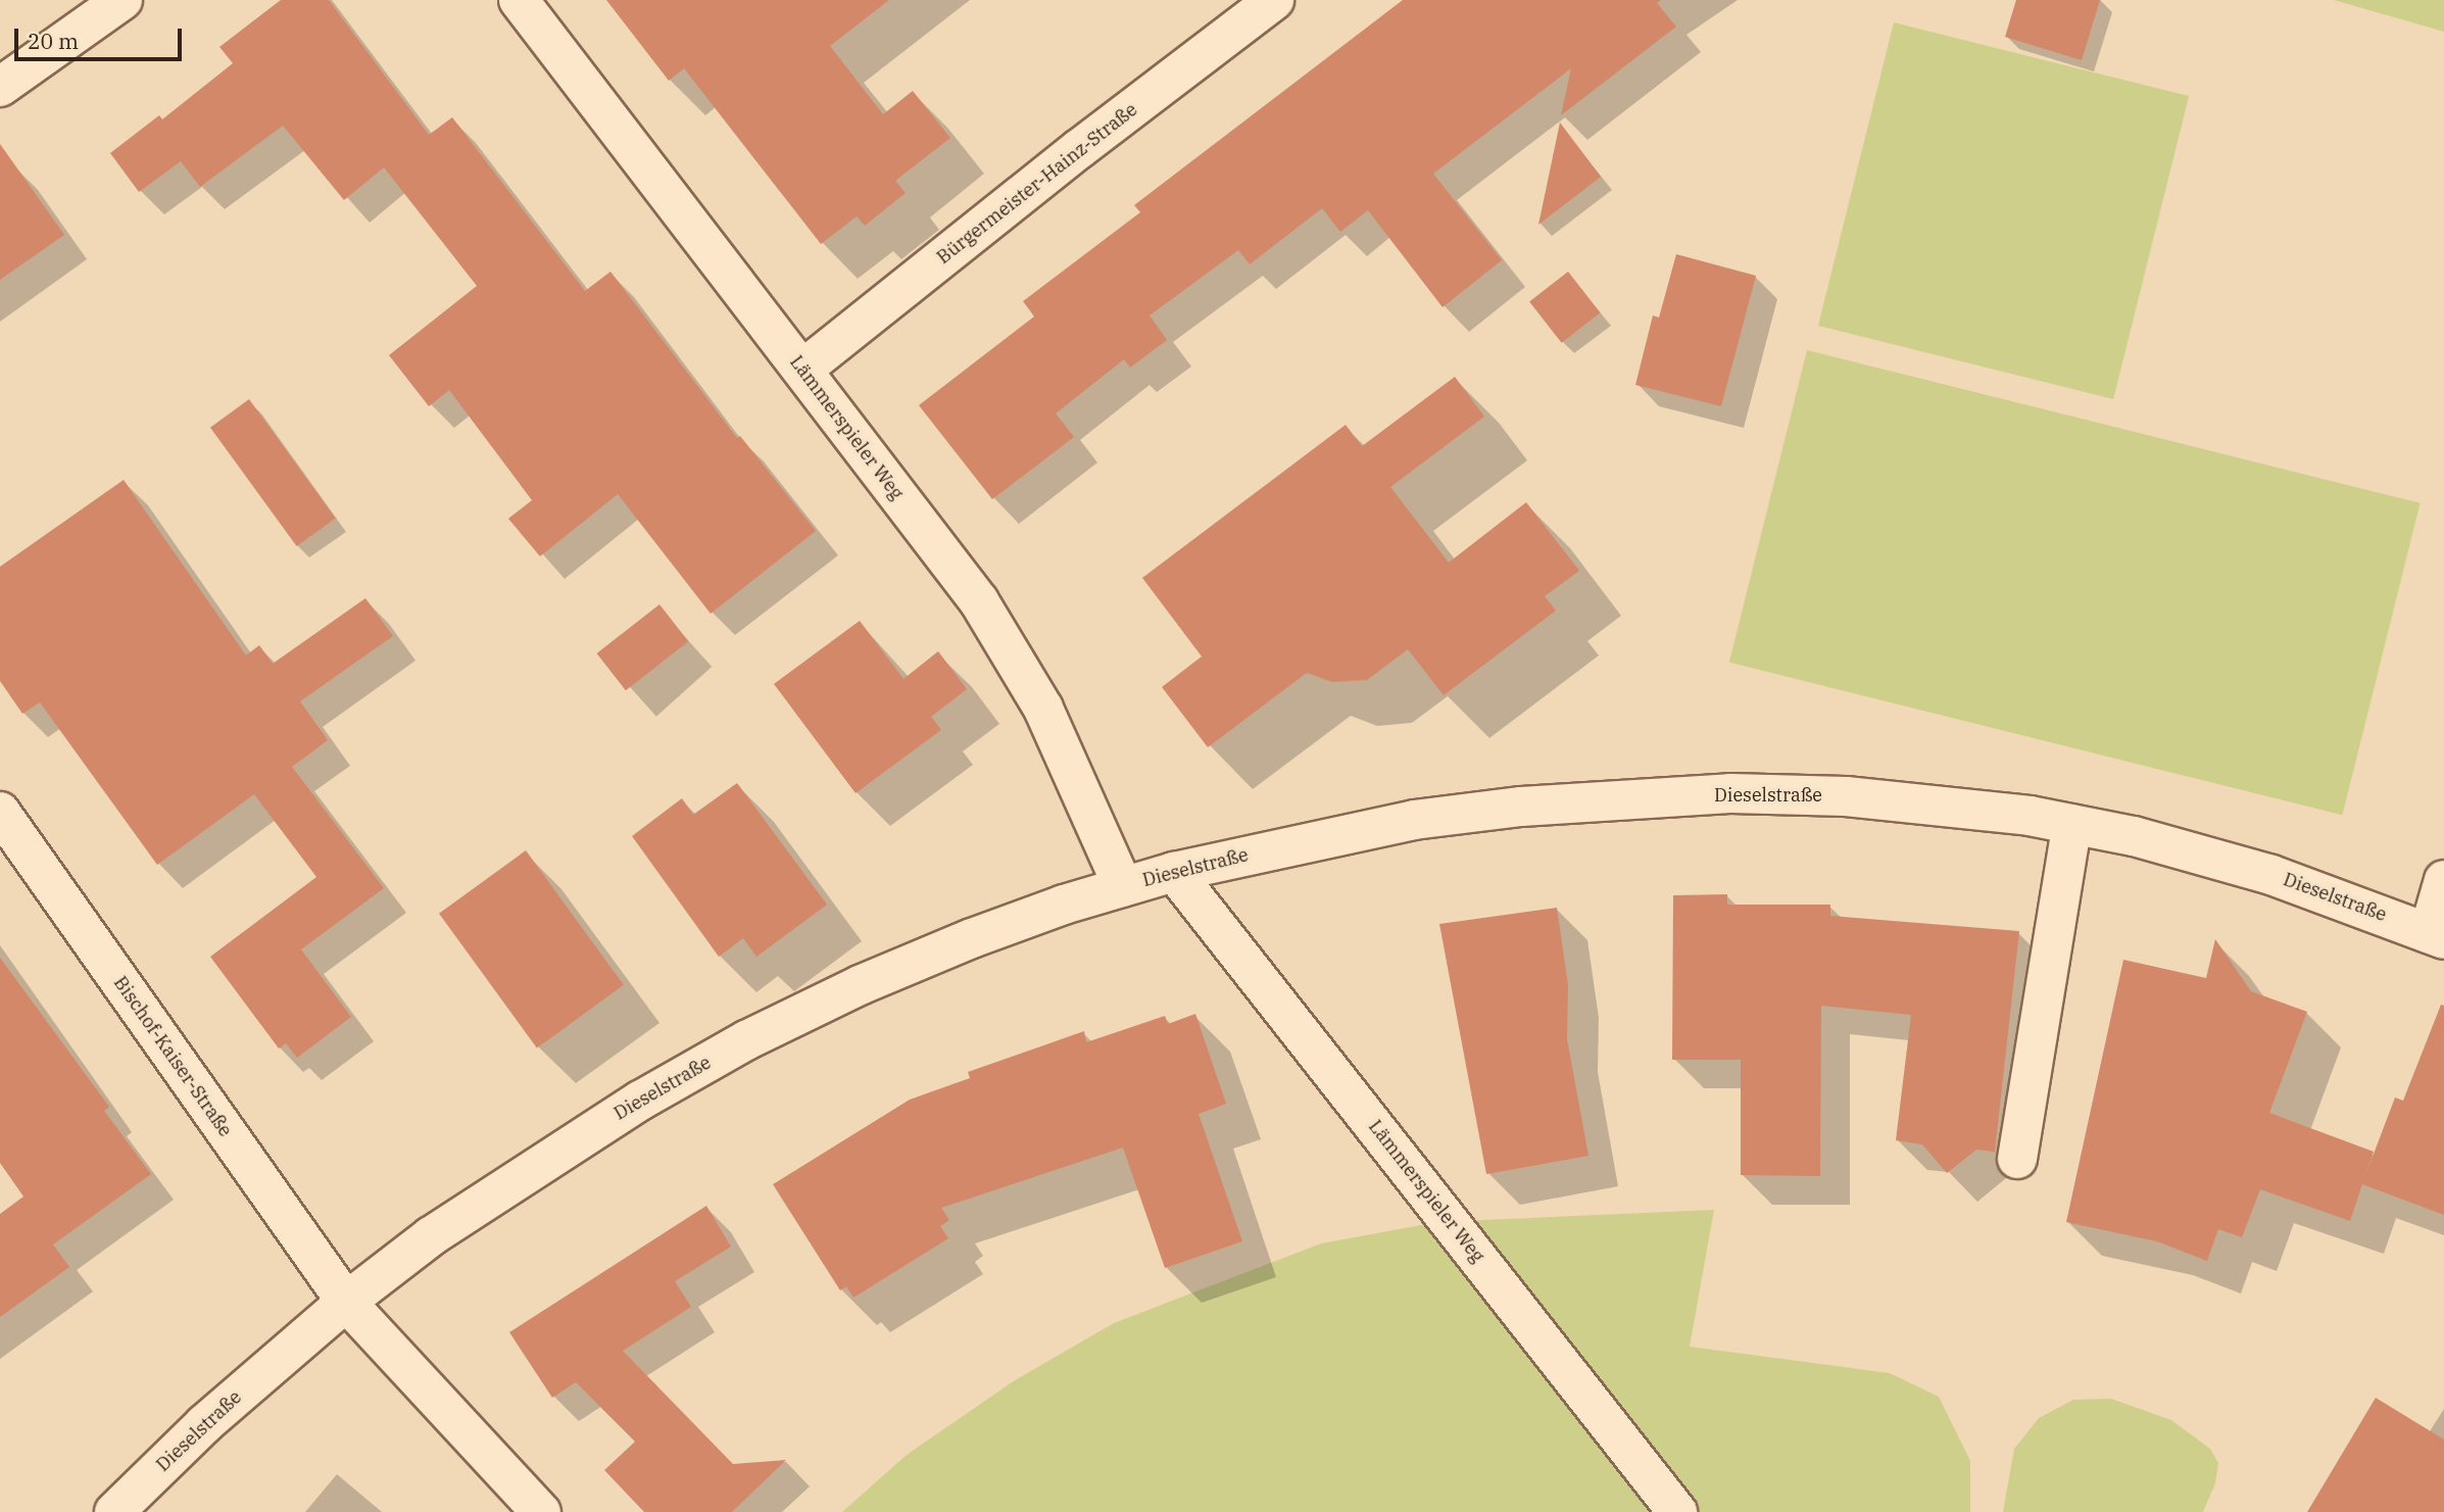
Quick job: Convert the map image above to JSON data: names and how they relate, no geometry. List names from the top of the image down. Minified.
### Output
{"streets":{"street":["Bürgermeister-Hainz-Straße","Lämmerspieler Weg","Dieselstraße","Bischof-Kaiser-Straße"]},"crossings":[["Bürgermeister-Hainz-Straße","Lämmerspieler Weg"],["Lämmerspieler Weg","Dieselstraße"],["Dieselstraße","Bischof-Kaiser-Straße"]],"scale_bar":"20 m"}
